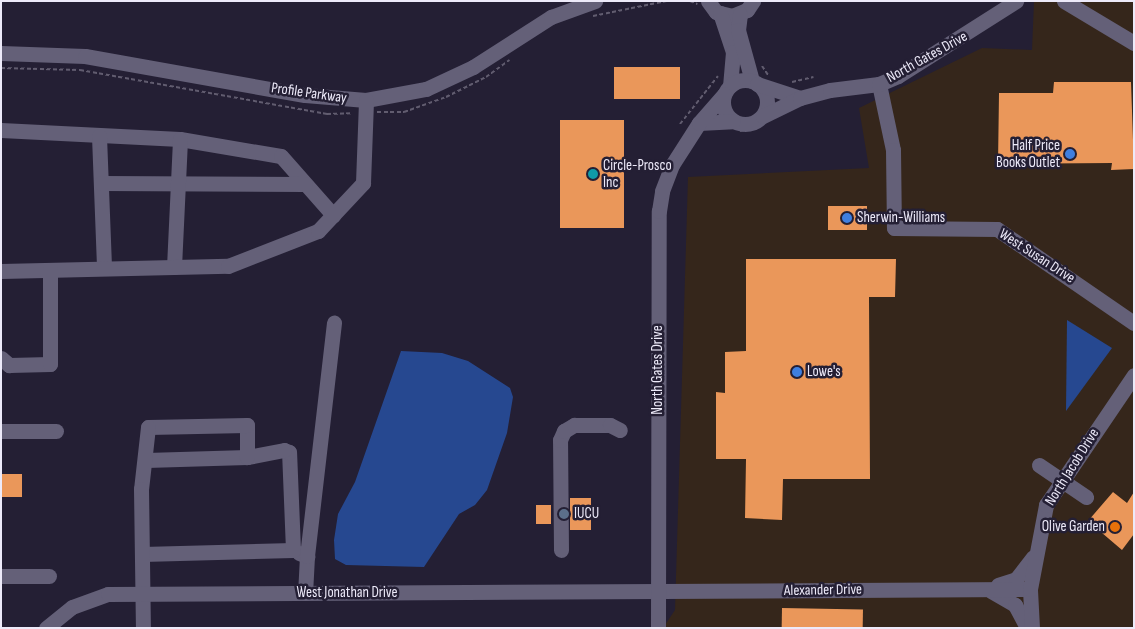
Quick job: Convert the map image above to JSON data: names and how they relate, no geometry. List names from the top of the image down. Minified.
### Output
{"streets":{"street":["North Gates Drive","Profile Parkway","West Susan Drive","North Jacob Drive","Alexander Drive","West Jonathan Drive"]},"crossings":[["North Gates Drive","West Susan Drive"],["North Gates Drive","Alexander Drive"],["North Gates Drive","West Jonathan Drive"],["North Jacob Drive","Alexander Drive"],["Alexander Drive","West Jonathan Drive"]],"places":["Half Price Books Outlet","Circle-Prosco Inc","Sherwin-Williams","Lowe's","IUCU","Olive Garden"]}
